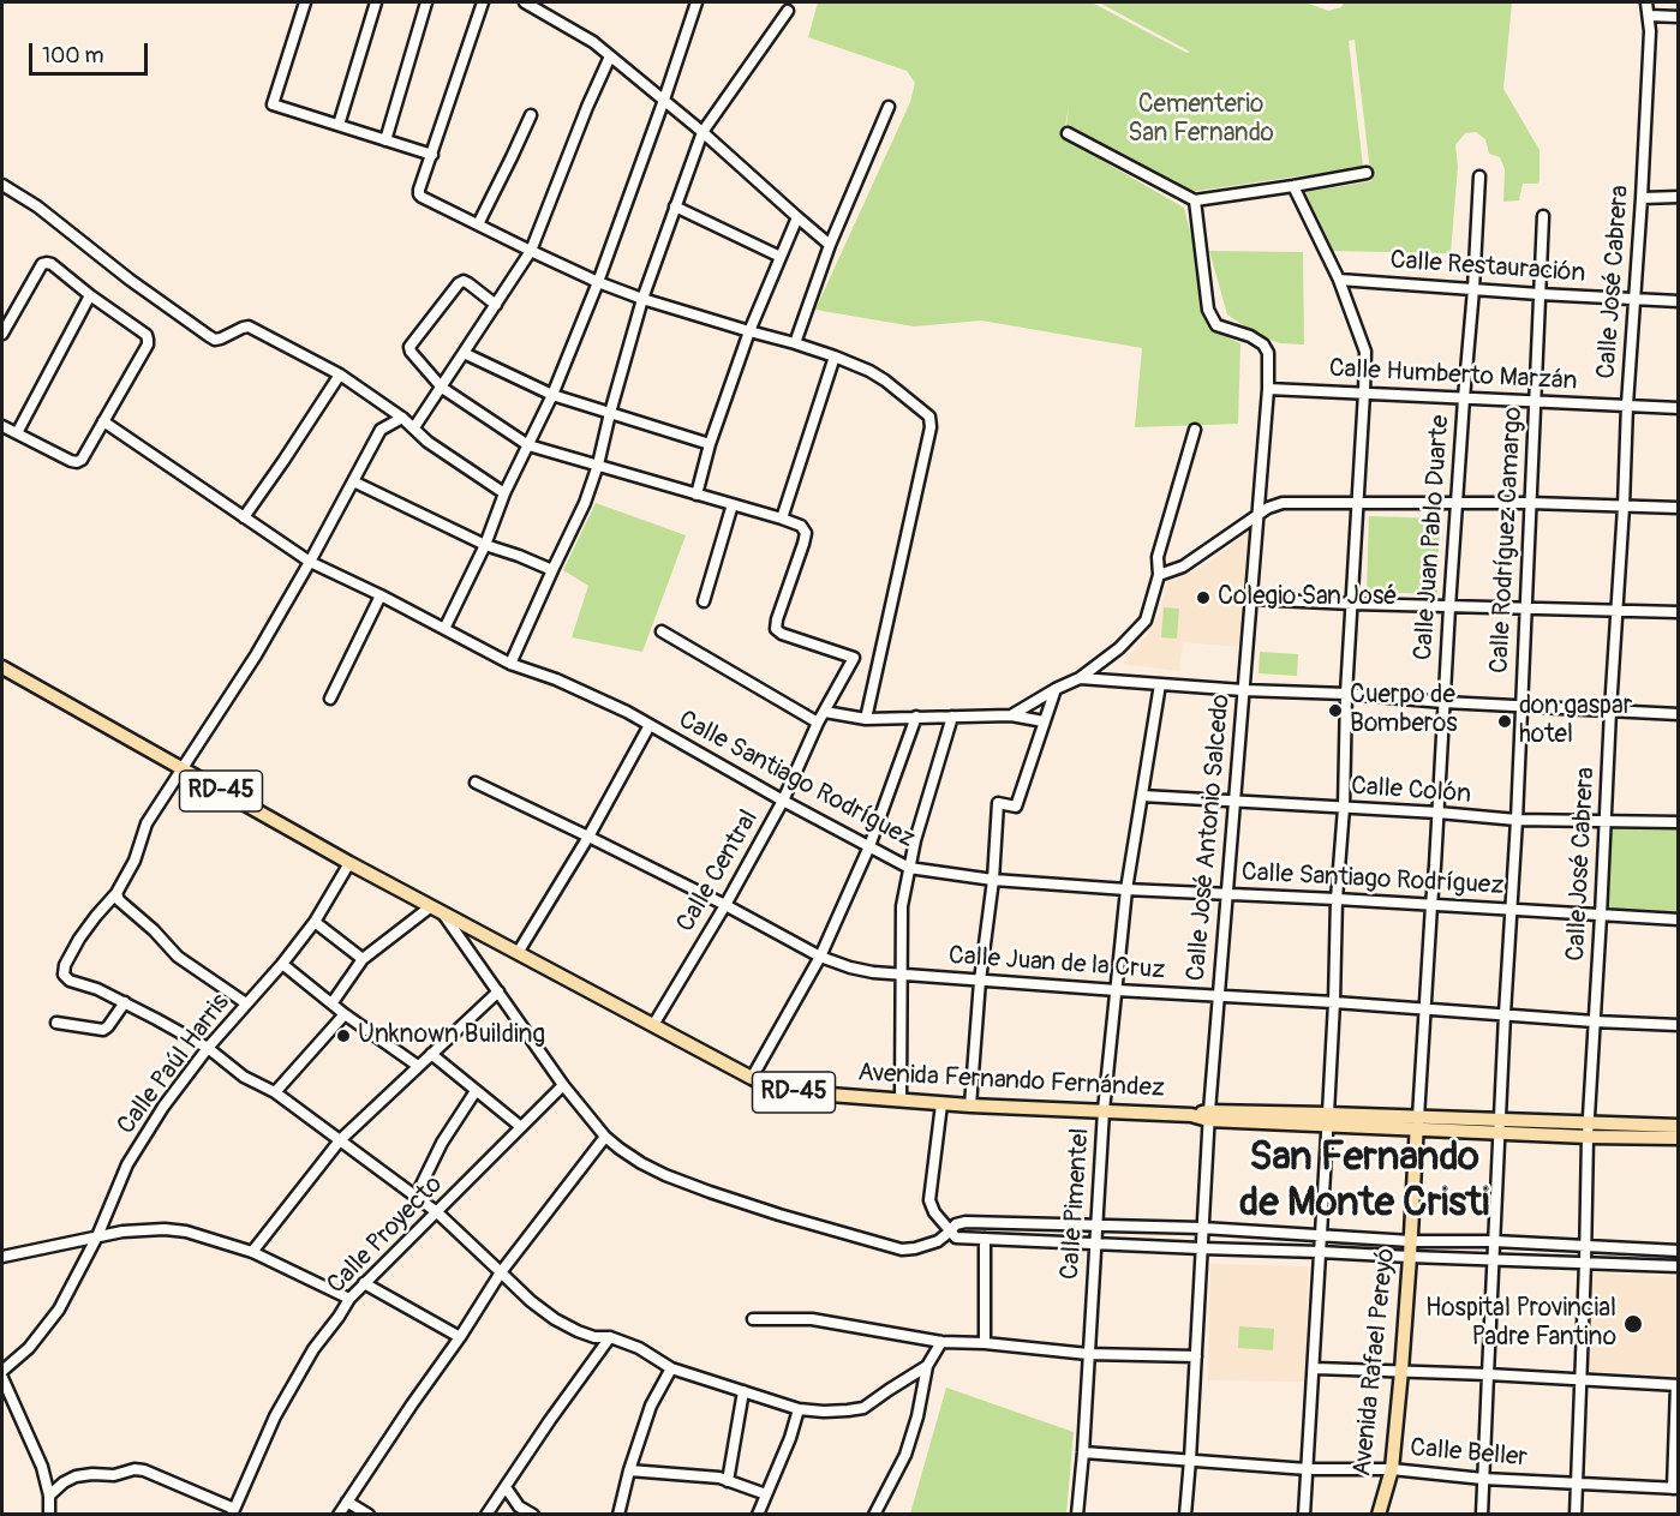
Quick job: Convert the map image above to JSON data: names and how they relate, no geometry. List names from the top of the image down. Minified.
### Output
{"streets":{"main road":["RD-45","Avenida Fernando Fernández","Avenida Rafael Pereyó"],"street":["Calle Restauración","Calle José Cabrera","Calle Humberto Marzán","Calle Juan Pablo Duarte","Calle Rodríguez Camargo","Calle Santiago Rodríguez","Calle Colón","Calle José Antonio Salcedo","Calle Central","Calle Juan de la Cruz","Calle Paúl Harris","Calle Pimentel","Calle Proyecto","Calle Beller"]},"crossings":[["Calle Restauración","Calle José Cabrera"],["Calle Restauración","Calle Juan Pablo Duarte"],["Calle Restauración","Calle Rodríguez Camargo"],["Calle José Cabrera","Calle Humberto Marzán"],["Calle José Cabrera","Calle Santiago Rodríguez"],["Calle José Cabrera","Calle Colón"],["Calle José Cabrera","Calle Juan de la Cruz"],["Calle José Cabrera","Avenida Fernando Fernández"],["Calle José Cabrera","Calle Beller"],["Calle Humberto Marzán","Calle Juan Pablo Duarte"],["Calle Humberto Marzán","Calle Rodríguez Camargo"],["Calle Humberto Marzán","Calle José Antonio Salcedo"],["Calle Juan Pablo Duarte","Calle Santiago Rodríguez"],["Calle Juan Pablo Duarte","Calle Colón"],["Calle Juan Pablo Duarte","Calle Juan de la Cruz"],["Calle Juan Pablo Duarte","Avenida Fernando Fernández"],["Calle Juan Pablo Duarte","Avenida Rafael Pereyó"],["Calle Rodríguez Camargo","Calle Santiago Rodríguez"],["Calle Rodríguez Camargo","Calle Colón"],["Calle Rodríguez Camargo","Calle Juan de la Cruz"],["Calle Rodríguez Camargo","Avenida Fernando Fernández"],["Calle Rodríguez Camargo","Calle Beller"],["Calle Santiago Rodríguez","Calle José Antonio Salcedo"],["Calle Santiago Rodríguez","Calle Central"],["Calle Santiago Rodríguez","Calle Pimentel"],["RD-45","Calle Paúl Harris"],["RD-45","Avenida Fernando Fernández"],["Calle Colón","Calle José Antonio Salcedo"],["Calle Colón","Calle Pimentel"],["Calle José Antonio Salcedo","Calle Juan de la Cruz"],["Calle José Antonio Salcedo","Avenida Fernando Fernández"],["Calle José Antonio Salcedo","Calle Beller"],["Calle Central","Calle Juan de la Cruz"],["Calle Central","Avenida Fernando Fernández"],["Calle Juan de la Cruz","Calle Pimentel"],["Avenida Fernando Fernández","Calle Pimentel"],["Avenida Fernando Fernández","Avenida Rafael Pereyó"],["Calle Pimentel","Calle Beller"],["Avenida Rafael Pereyó","Calle Beller"]],"districts":["San Fernando de Monte Cristi"],"parks":["Cementerio San Fernando"],"places":["Colegio San José","Cuerpo de Bomberos","don gaspar hotel","Unknown Building","Hospital Provincial Padre Fantino"],"scale_bar":"100 m"}
